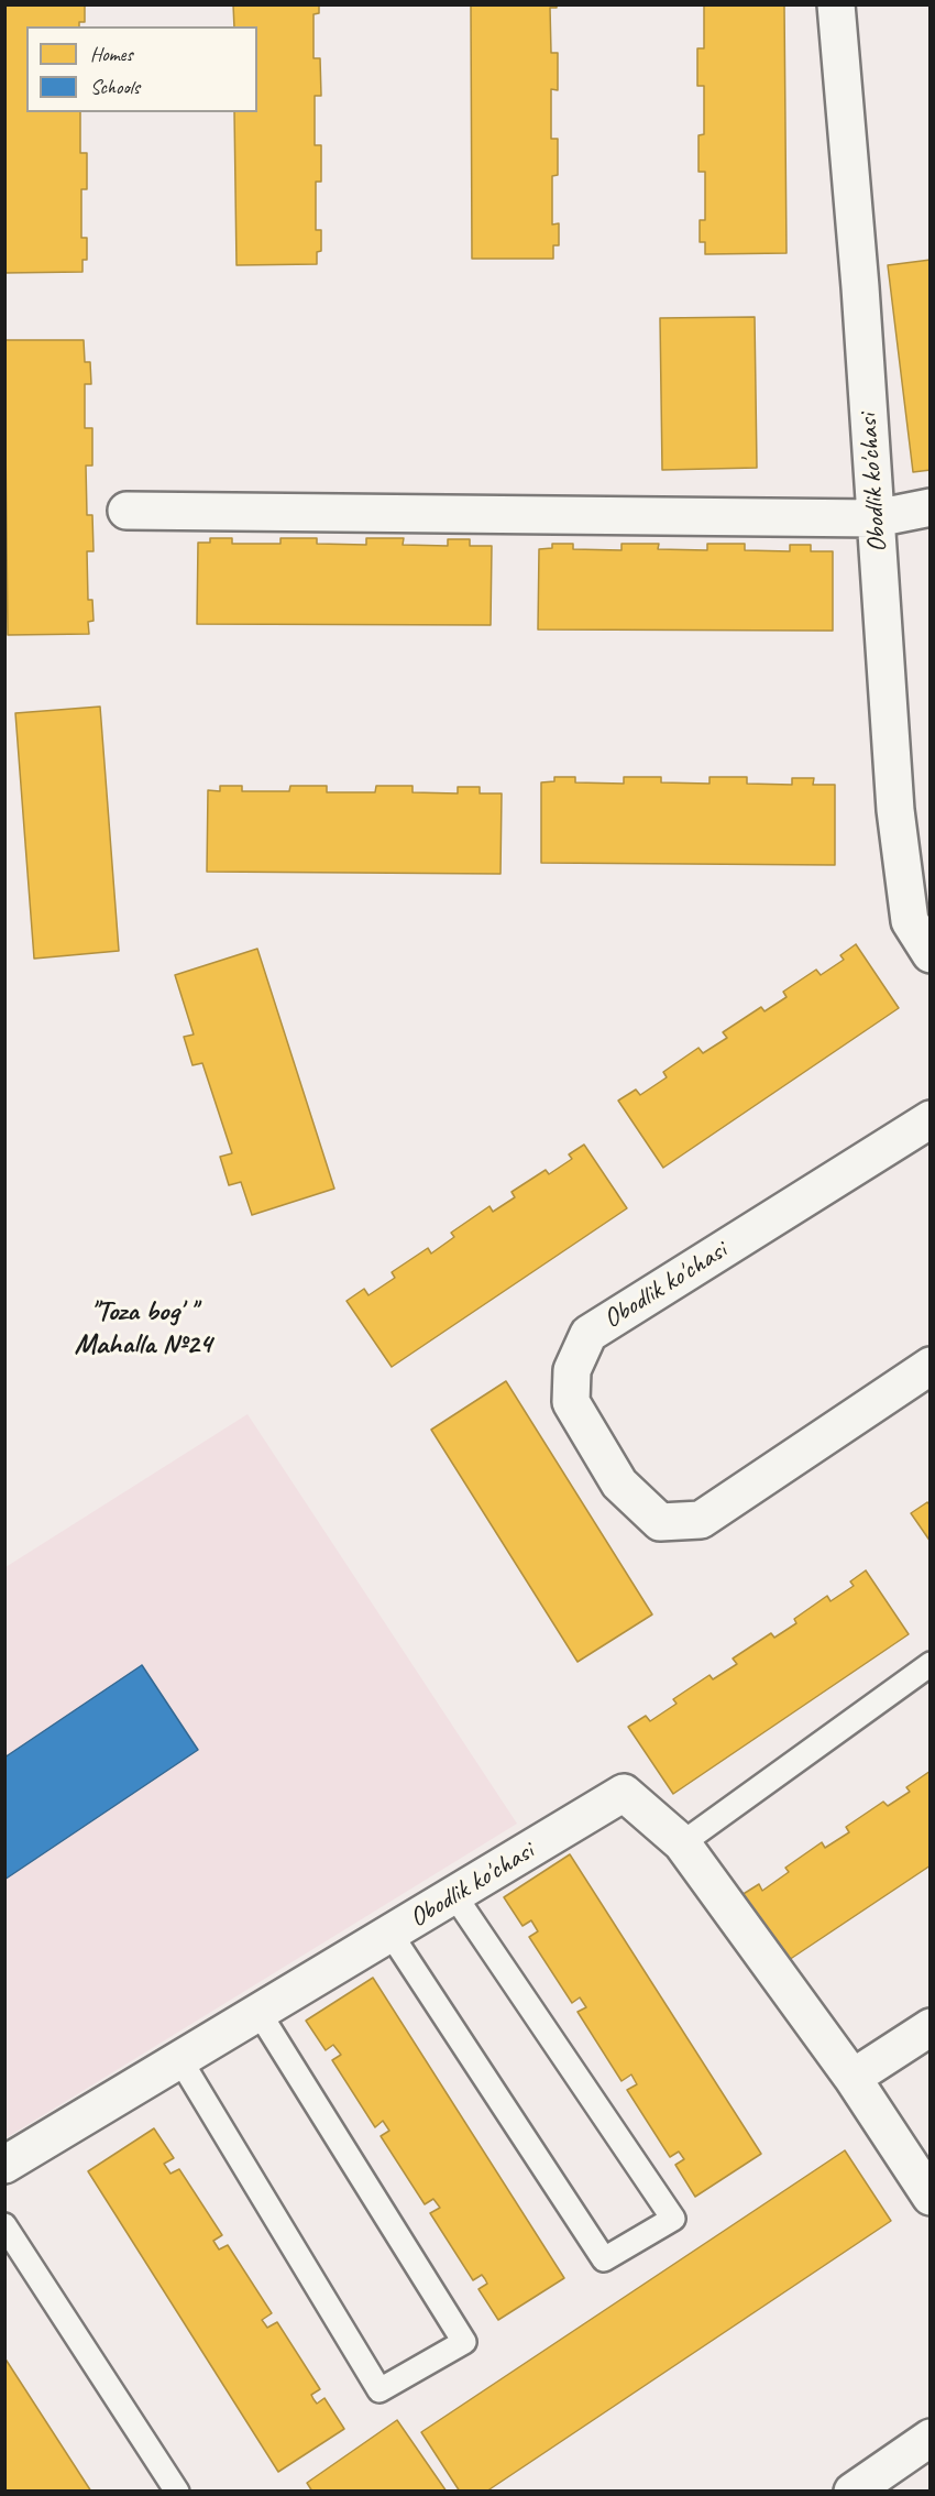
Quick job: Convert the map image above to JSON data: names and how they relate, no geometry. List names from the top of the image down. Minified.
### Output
{"streets":{"street":["Obodlik ko'chasi"]},"districts":["\"Toza bog' \" Mahalla №24"],"legend":["Homes","Schools"]}
